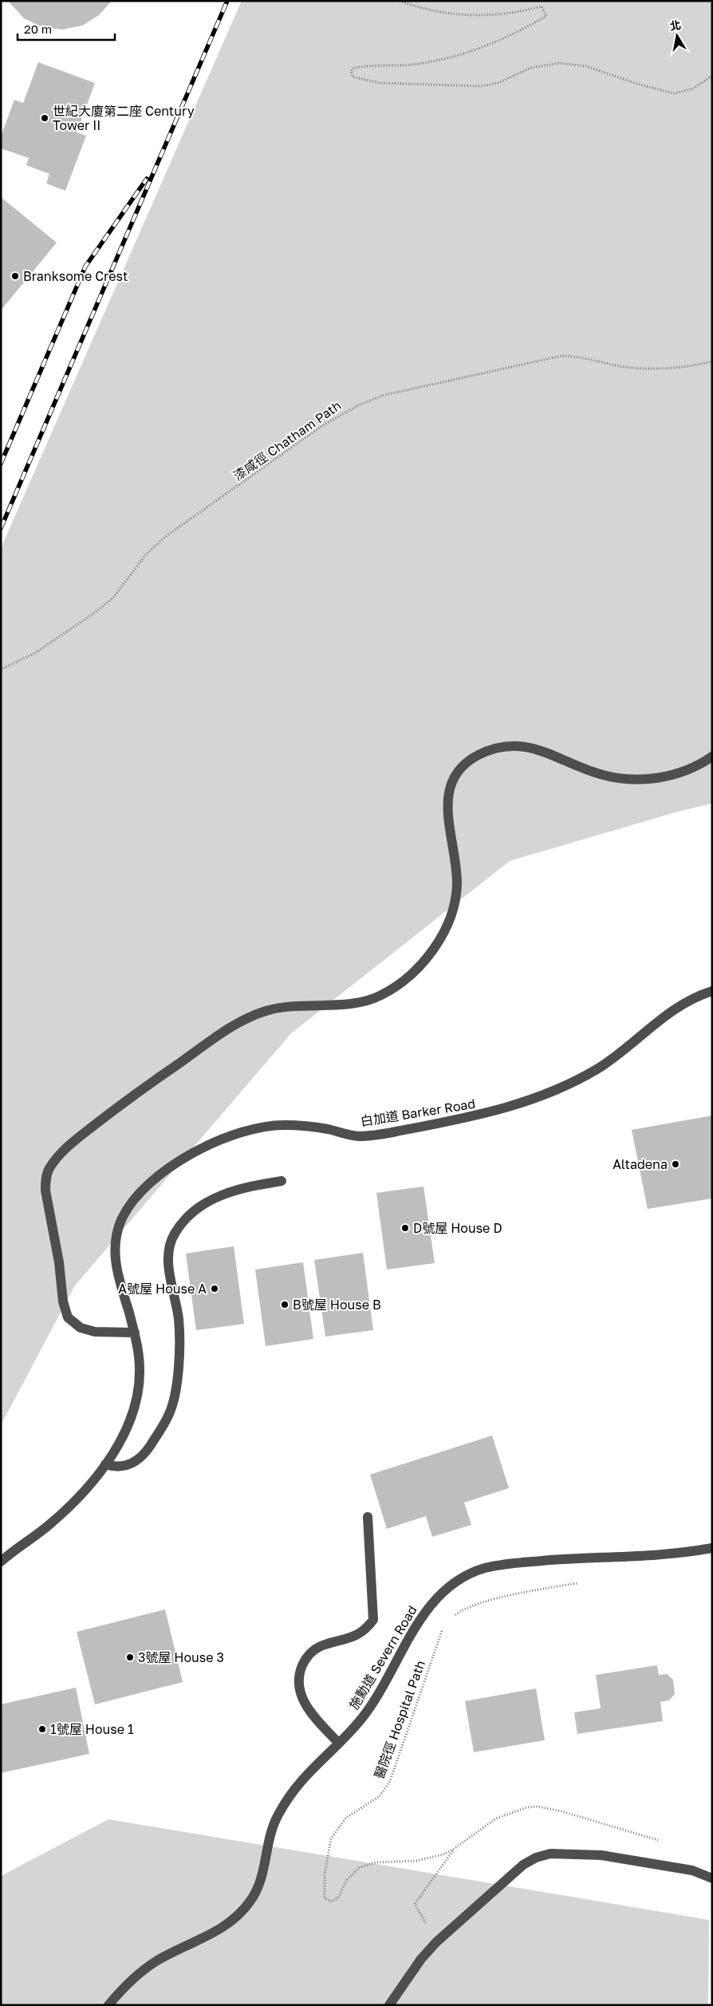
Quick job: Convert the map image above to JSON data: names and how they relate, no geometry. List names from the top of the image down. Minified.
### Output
{"streets":{"street":["白加道 Barker Road","施勳道 Severn Road"],"path":["漆咸徑 Chatham Path","醫院徑 Hospital Path"]},"places":["世紀大廈第二座 Century Tower II","Branksome Crest","Altadena","D號屋 House D","A號屋 House A","B號屋 House B","3號屋 House 3","1號屋 House 1"],"scale_bar":"20 m","north":"top"}
